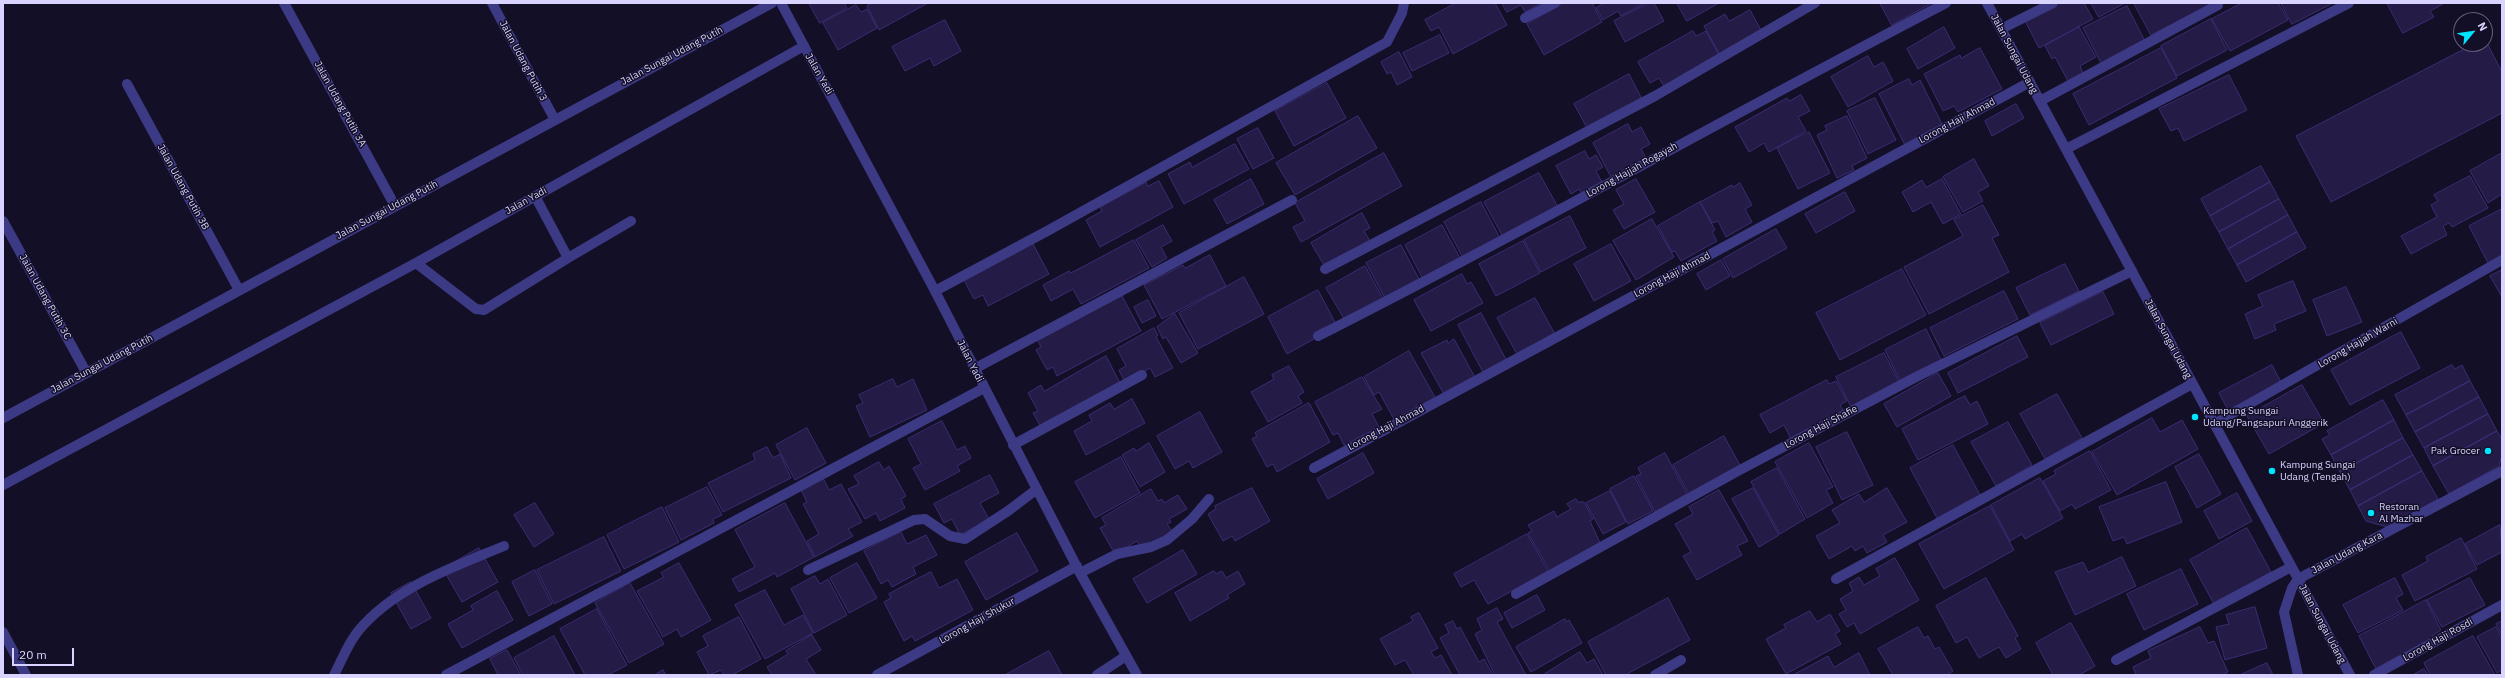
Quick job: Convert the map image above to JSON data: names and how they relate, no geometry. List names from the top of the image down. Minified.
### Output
{"streets":{"street":["Jalan Sungai Udang","Jalan Sungai Udang Putih","Jalan Udang Putih 3","Jalan Yadi","Jalan Udang Putih 3A","Lorong Haji Ahmad","Lorong Hajjah Rogayah","Jalan Udang Putih 3B","Jalan Udang Putih 3C","Lorong Hajjah Warni","Lorong Haji Shafie","Jalan Udang Kara","Lorong Haji Shukur","Lorong Haji Rosdi"]},"crossings":[["Jalan Sungai Udang","Lorong Haji Ahmad"],["Jalan Sungai Udang","Lorong Hajjah Warni"],["Jalan Sungai Udang","Lorong Haji Shafie"],["Jalan Sungai Udang","Jalan Udang Kara"],["Jalan Sungai Udang Putih","Jalan Udang Putih 3"],["Jalan Sungai Udang Putih","Jalan Udang Putih 3A"],["Jalan Sungai Udang Putih","Jalan Udang Putih 3B"],["Jalan Sungai Udang Putih","Jalan Udang Putih 3C"],["Jalan Yadi","Lorong Haji Shukur"]],"places":["Kampung Sungai Udang/Pangsapuri Anggerik","Pak Grocer","Kampung Sungai Udang (Tengah)","Restoran Al Mazhar"],"scale_bar":"20 m","north":"top right"}
